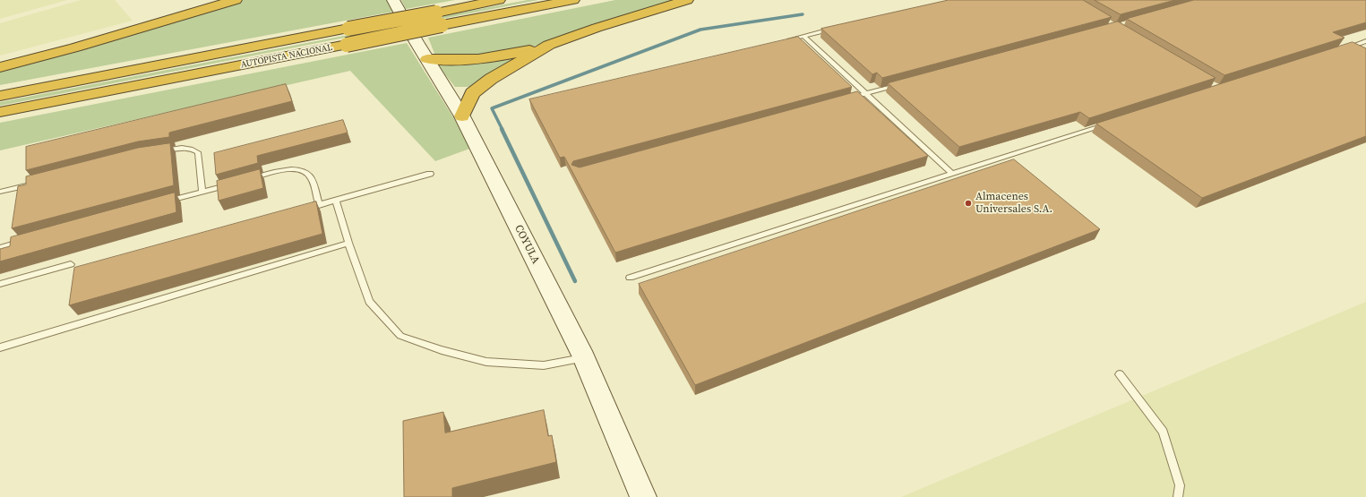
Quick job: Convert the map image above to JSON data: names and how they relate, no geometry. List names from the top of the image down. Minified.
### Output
{"streets":{"highway":["AUTOPISTA NACIONAL"],"street":["COYULA"]},"places":["Almacenes Universales S.A."]}
